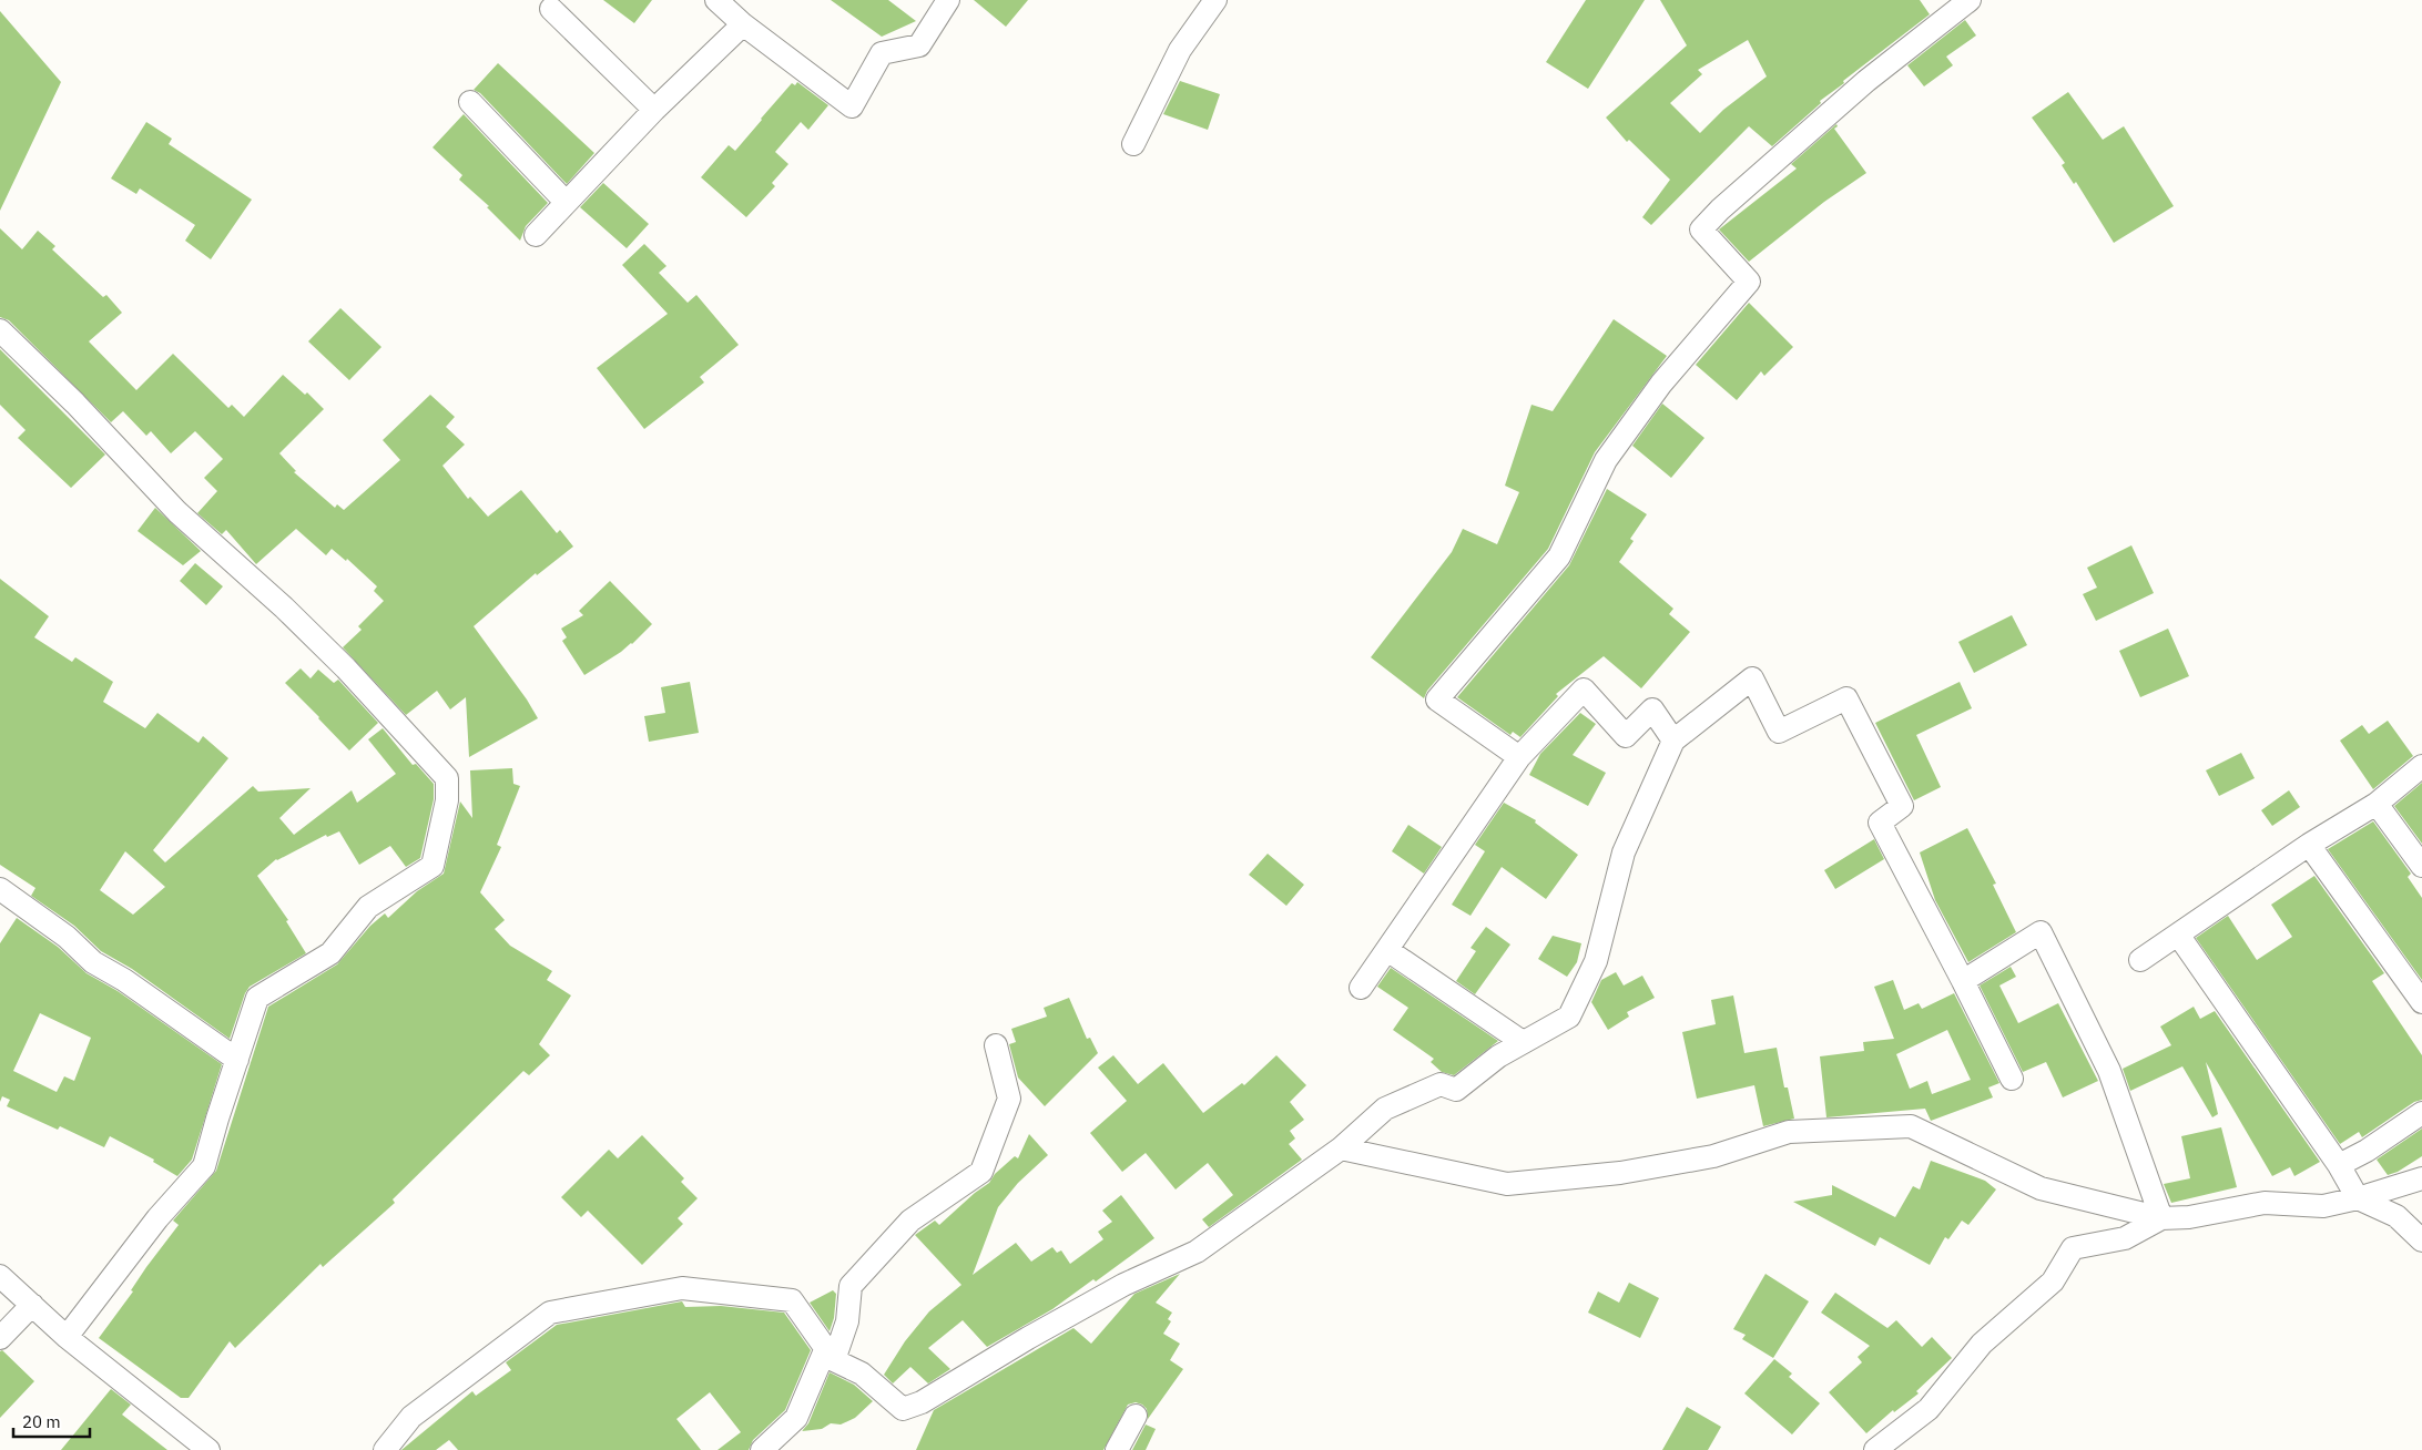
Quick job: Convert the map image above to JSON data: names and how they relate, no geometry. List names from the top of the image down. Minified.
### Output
{"scale_bar":"20 m"}
